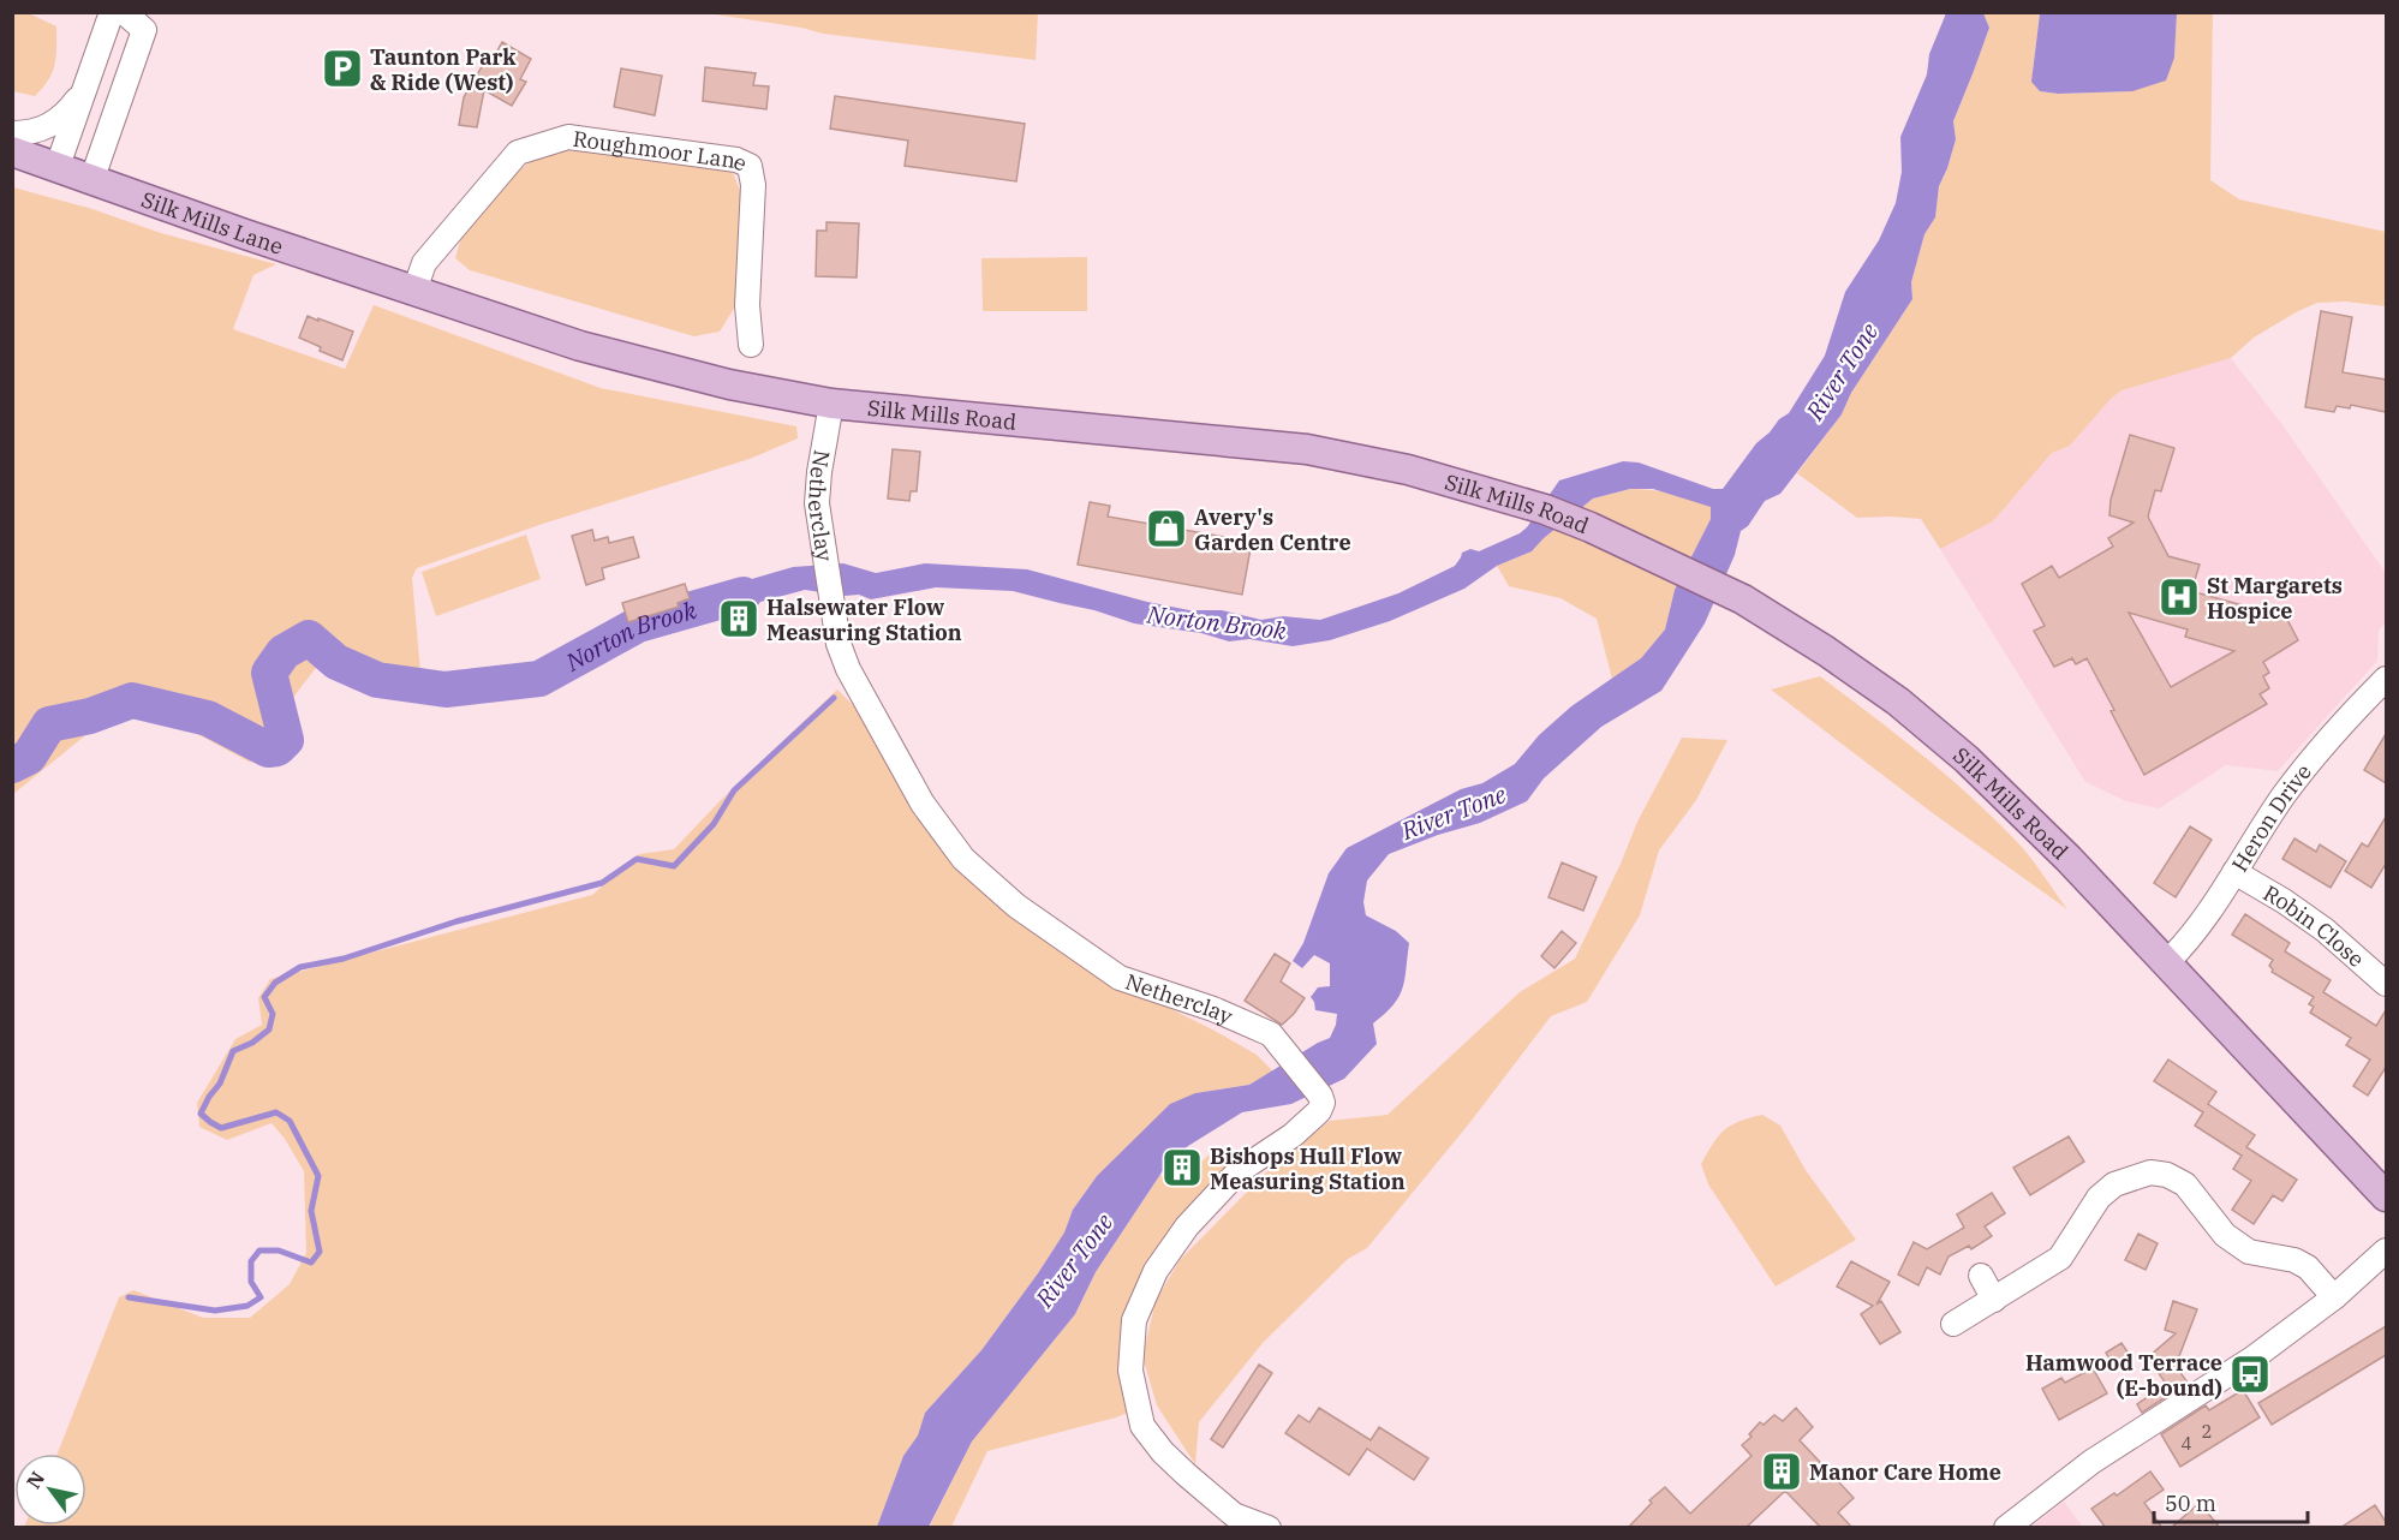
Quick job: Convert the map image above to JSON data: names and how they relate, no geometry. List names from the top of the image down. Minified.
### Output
{"streets":{"main road":["Silk Mills Lane","Silk Mills Road"],"street":["Roughmoor Lane","Netherclay","Heron Drive","Robin Close"]},"crossings":[["Roughmoor Lane","Silk Mills Lane"],["Roughmoor Lane","Silk Mills Road"],["Silk Mills Lane","Silk Mills Road"],["Silk Mills Road","Netherclay"],["Silk Mills Road","Heron Drive"],["Heron Drive","Robin Close"]],"water":["River Tone","Norton Brook"],"places":{"parking":["Taunton Park & Ride (West)"],"shop":["Avery's Garden Centre"],"hospital":["St Margarets Hospice"],"building":["Halsewater Flow Measuring Station","Bishops Hull Flow Measuring Station","Manor Care Home"],"bus stop":["Hamwood Terrace (E-bound)"]},"house_numbers":["2","4"],"scale_bar":"50 m","north":"top left"}
